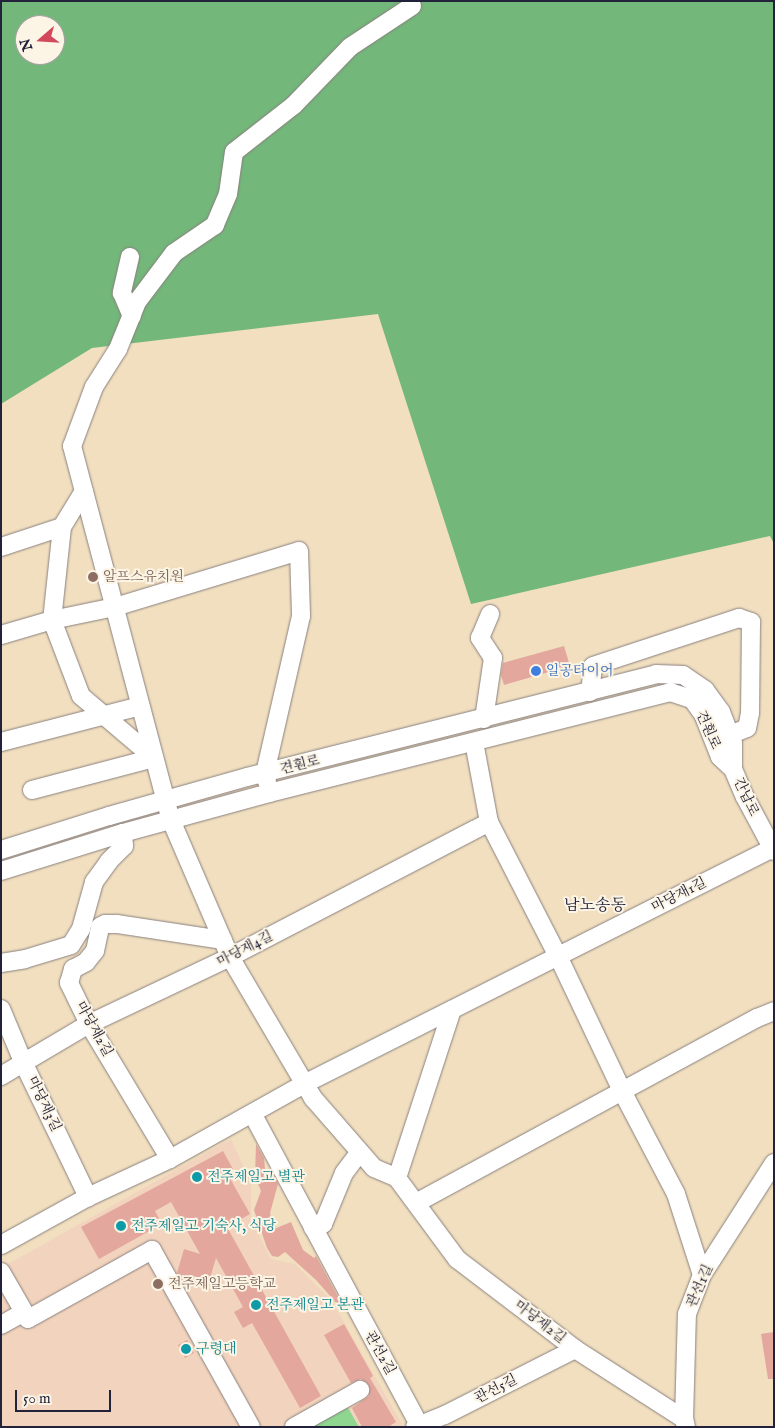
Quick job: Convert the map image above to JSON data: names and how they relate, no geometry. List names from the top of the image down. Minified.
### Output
{"streets":{"street":["견훤로","간납로","마당재1길","마당재4길","마당재2길","마당재3길","관선1길","관선2길","관선5길"]},"crossings":[["견훤로","간납로"],["견훤로","마당재2길"],["간납로","마당재1길"],["마당재4길","마당재2길"],["마당재4길","마당재3길"],["마당재2길","관선1길"],["마당재2길","관선5길"],["관선2길","관선5길"]],"districts":["남노송동"],"places":["알프스유치원","일공타이어","전주제일고 별관","전주제일고 기숙사, 식당","전주제일고등학교","전주제일고 본관","구령대"],"scale_bar":"50 m","north":"left"}
